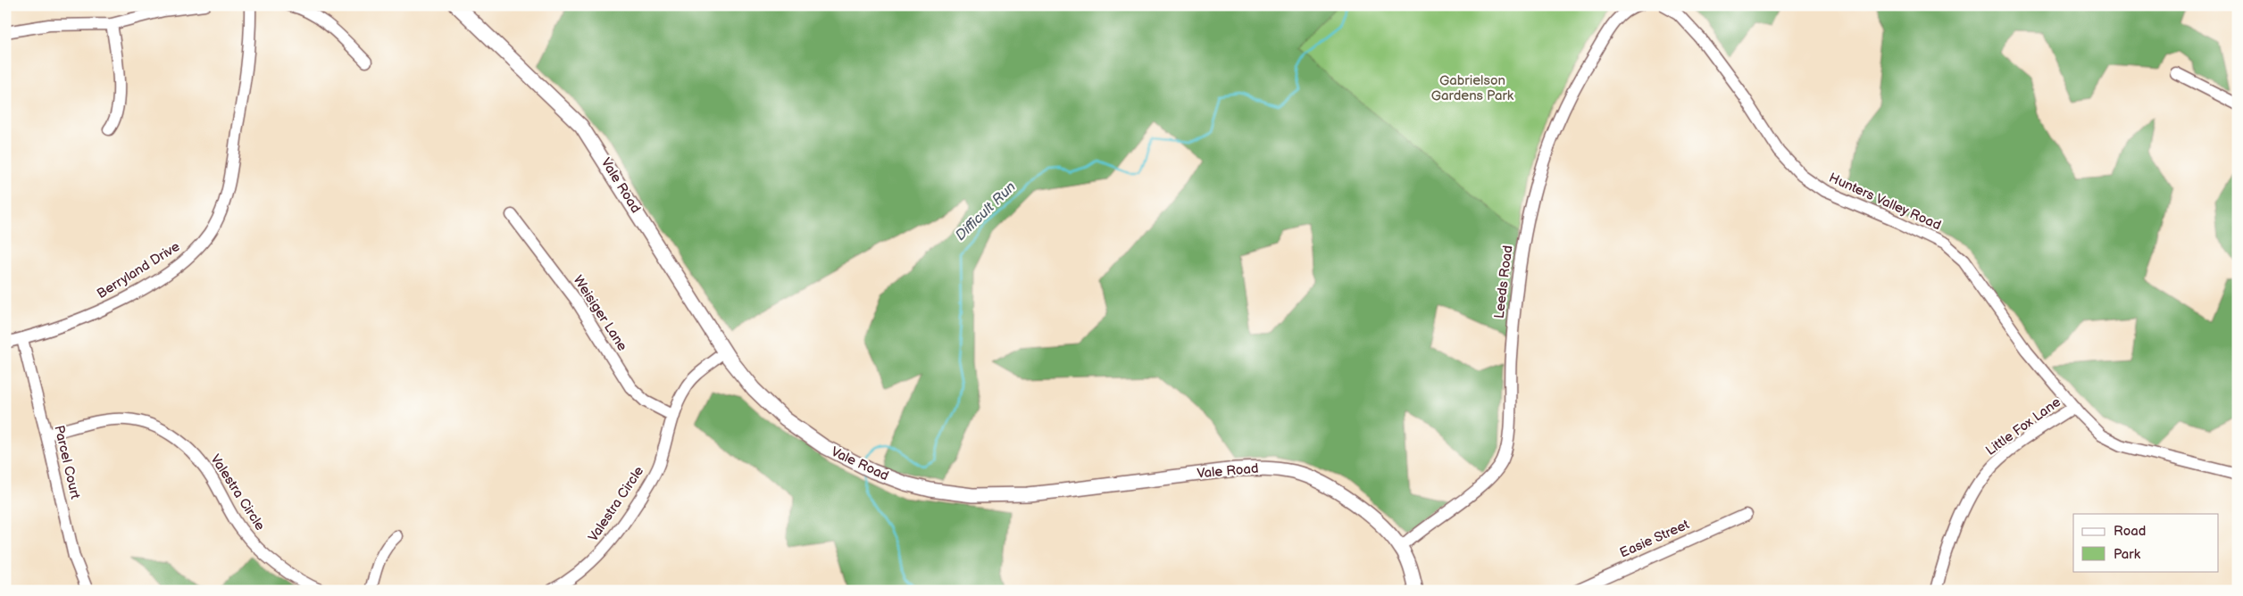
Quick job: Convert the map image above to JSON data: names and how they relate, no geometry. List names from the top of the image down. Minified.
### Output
{"streets":{"main road":["Vale Road"],"street":["Hunters Valley Road","Berryland Drive","Leeds Road","Weisiger Lane","Little Fox Lane","Parcel Court","Valestra Circle","Easie Street"]},"crossings":[["Vale Road","Leeds Road"],["Vale Road","Valestra Circle"],["Hunters Valley Road","Little Fox Lane"],["Berryland Drive","Parcel Court"],["Weisiger Lane","Valestra Circle"],["Parcel Court","Valestra Circle"]],"water":["Difficult Run"],"parks":["Gabrielson Gardens Park"],"legend":["Road","Park"]}
